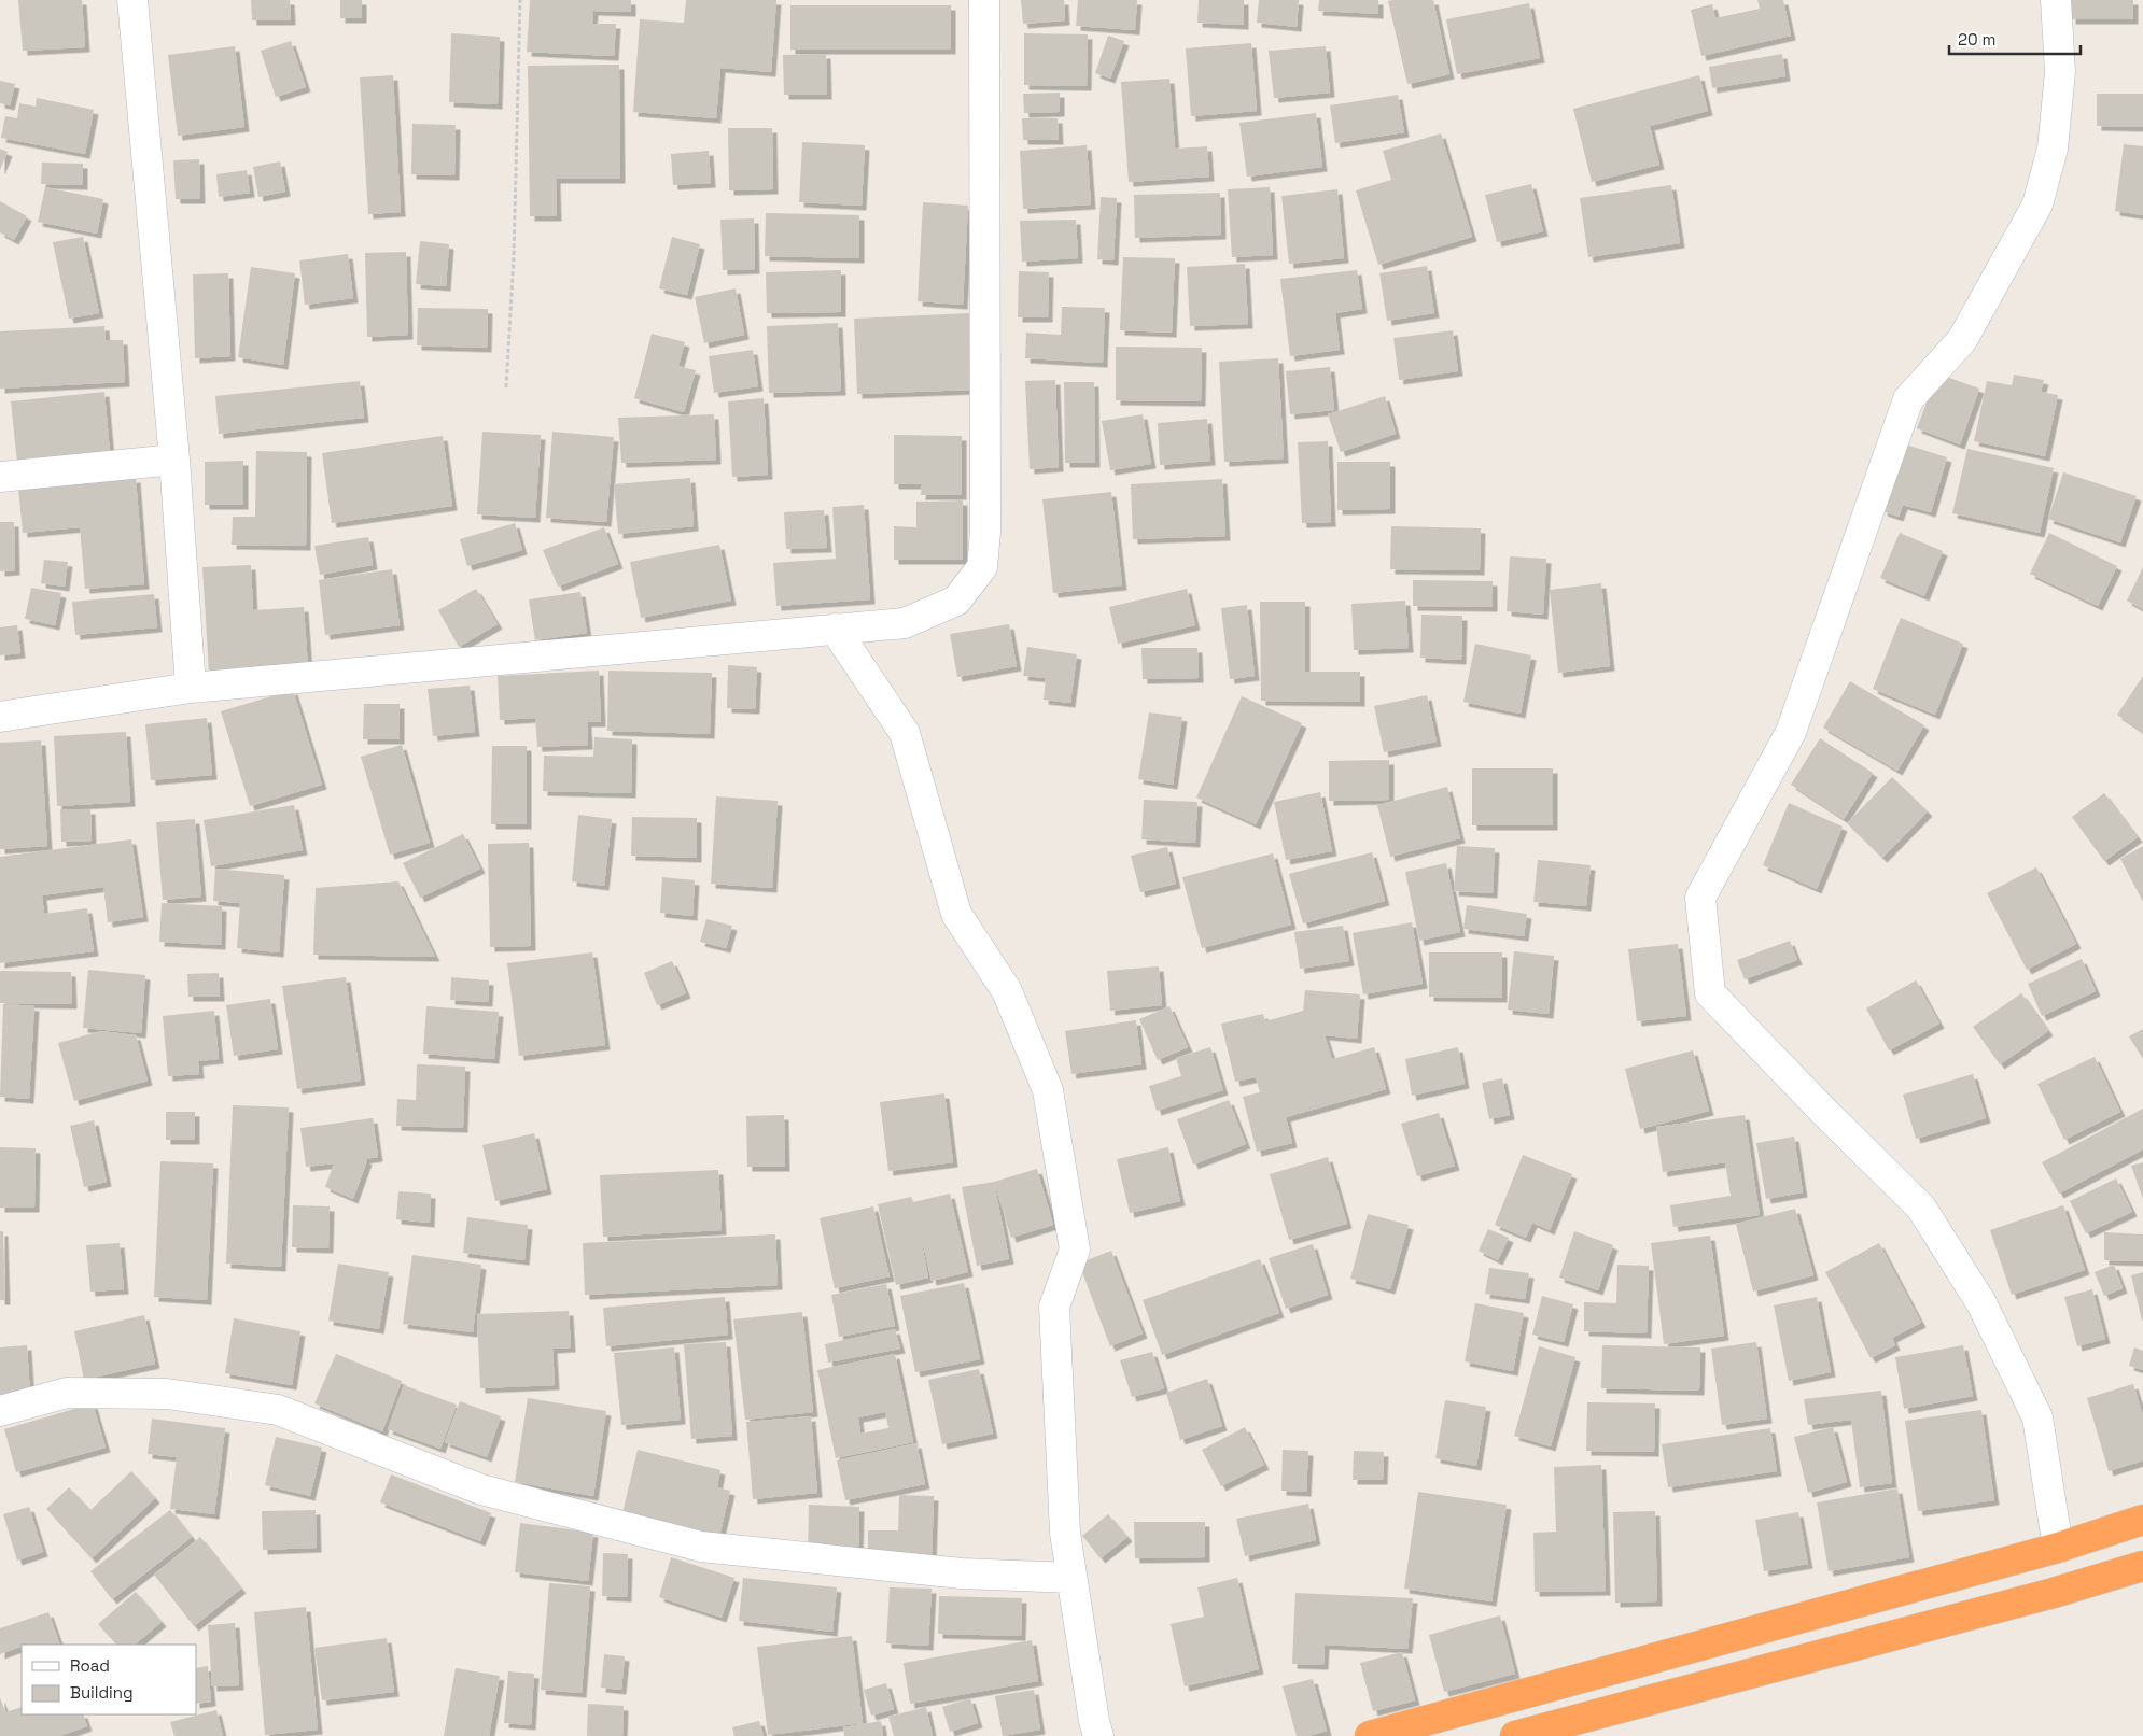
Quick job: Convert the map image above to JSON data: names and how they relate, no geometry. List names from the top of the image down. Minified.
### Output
{"legend":["Road","Building"],"scale_bar":"20 m"}
